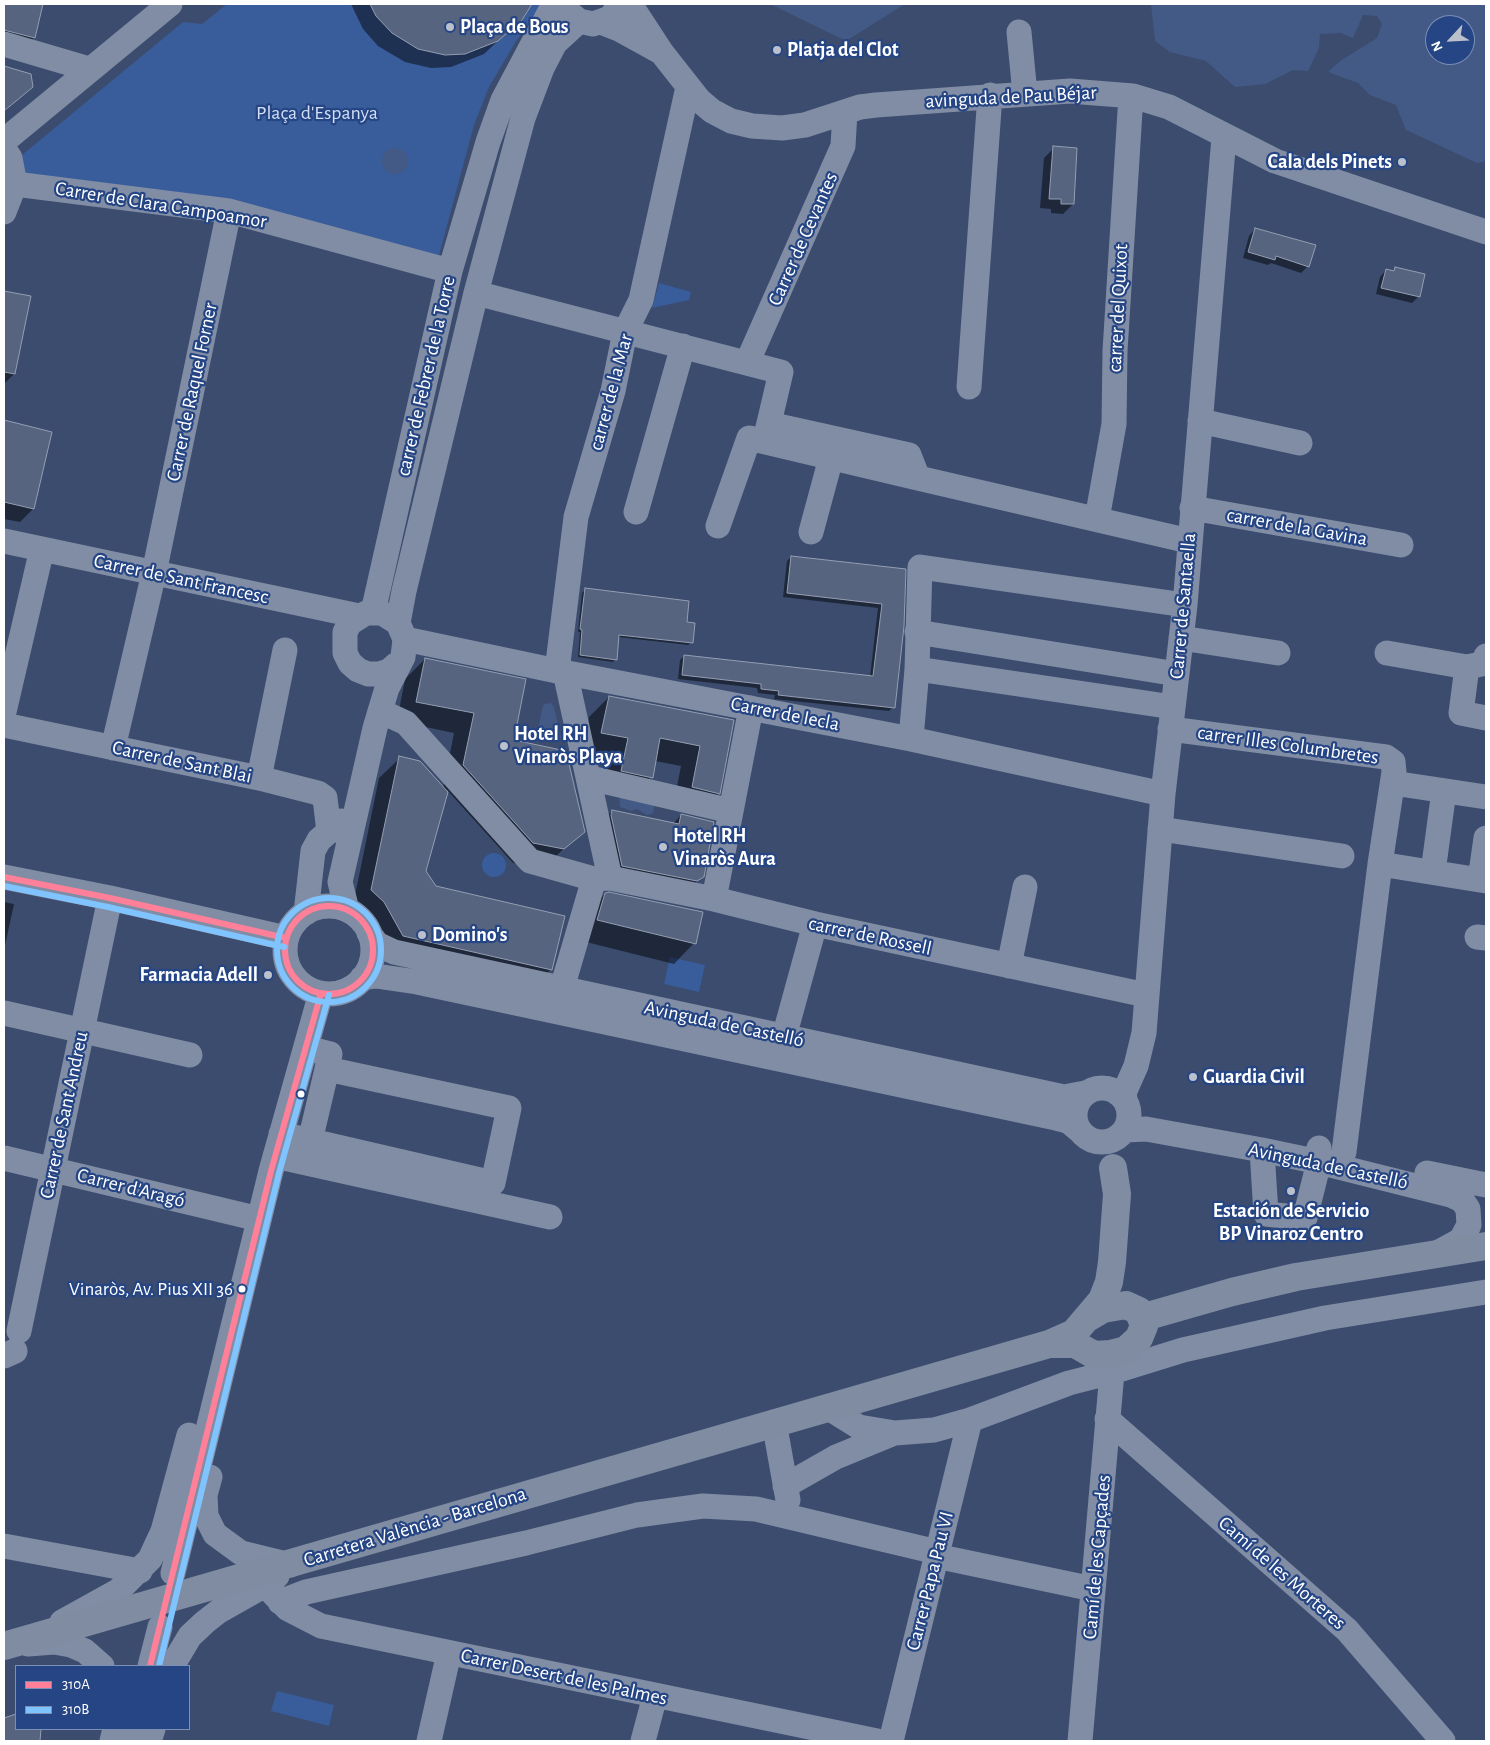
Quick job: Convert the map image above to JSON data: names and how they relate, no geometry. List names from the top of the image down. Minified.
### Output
{"streets":{"main road":["Carretera València - Barcelona"],"street":["avinguda de Pau Béjar","Carrer de Clara Campoamor","Carrer de Cevantes","carrer del Quixot","carrer de Febrer de la Torre","Carrer de Raquel Forner","carrer de la Mar","carrer de la Gavina","Carrer de Sant Francesc","Carrer de Santaella","Carrer de Iecla","carrer Illes Columbretes","Carrer de Sant Blai","carrer de Rossell","Avinguda de Castelló","Carrer de Sant Andreu","Carrer d'Aragó","Camí de les Capçades","Camí de les Morteres","Carrer Papa Pau VI","Carrer Desert de les Palmes"]},"crossings":[["avinguda de Pau Béjar","Carrer de Cevantes"],["avinguda de Pau Béjar","carrer del Quixot"],["avinguda de Pau Béjar","carrer de Febrer de la Torre"],["avinguda de Pau Béjar","carrer de la Mar"],["avinguda de Pau Béjar","Carrer de Santaella"],["Carrer de Clara Campoamor","carrer de Febrer de la Torre"],["Carrer de Clara Campoamor","Carrer de Raquel Forner"],["carrer de Febrer de la Torre","Carrer de Sant Francesc"],["carrer de Febrer de la Torre","Carrer de Iecla"],["Carrer de Raquel Forner","Carrer de Sant Francesc"],["Carrer de Raquel Forner","Carrer de Sant Blai"],["carrer de la Mar","Carrer de Iecla"],["carrer de la Mar","carrer de Rossell"],["carrer de la Mar","Avinguda de Castelló"],["carrer de la Gavina","Carrer de Santaella"],["Carrer de Sant Francesc","Carrer de Iecla"],["Carrer de Santaella","Carrer de Iecla"],["Carrer de Santaella","carrer Illes Columbretes"],["Carrer de Santaella","carrer de Rossell"],["Carrer de Santaella","Avinguda de Castelló"],["carrer Illes Columbretes","Avinguda de Castelló"],["Carrer de Sant Andreu","Carrer d'Aragó"],["Camí de les Capçades","Camí de les Morteres"]],"parks":["Plaça d'Espanya"],"places":["Plaça de Bous","Platja del Clot","Cala dels Pinets","Hotel RH Vinaròs Playa","Hotel RH Vinaròs Aura","Domino's","Farmacia Adell","Guardia Civil","Estación de Servicio BP Vinaroz Centro","Vinaròs, Av. Pius XII 36"],"lines":["transit line 310A","transit line 310B"],"legend":["310A","310B"],"north":"bottom left"}
